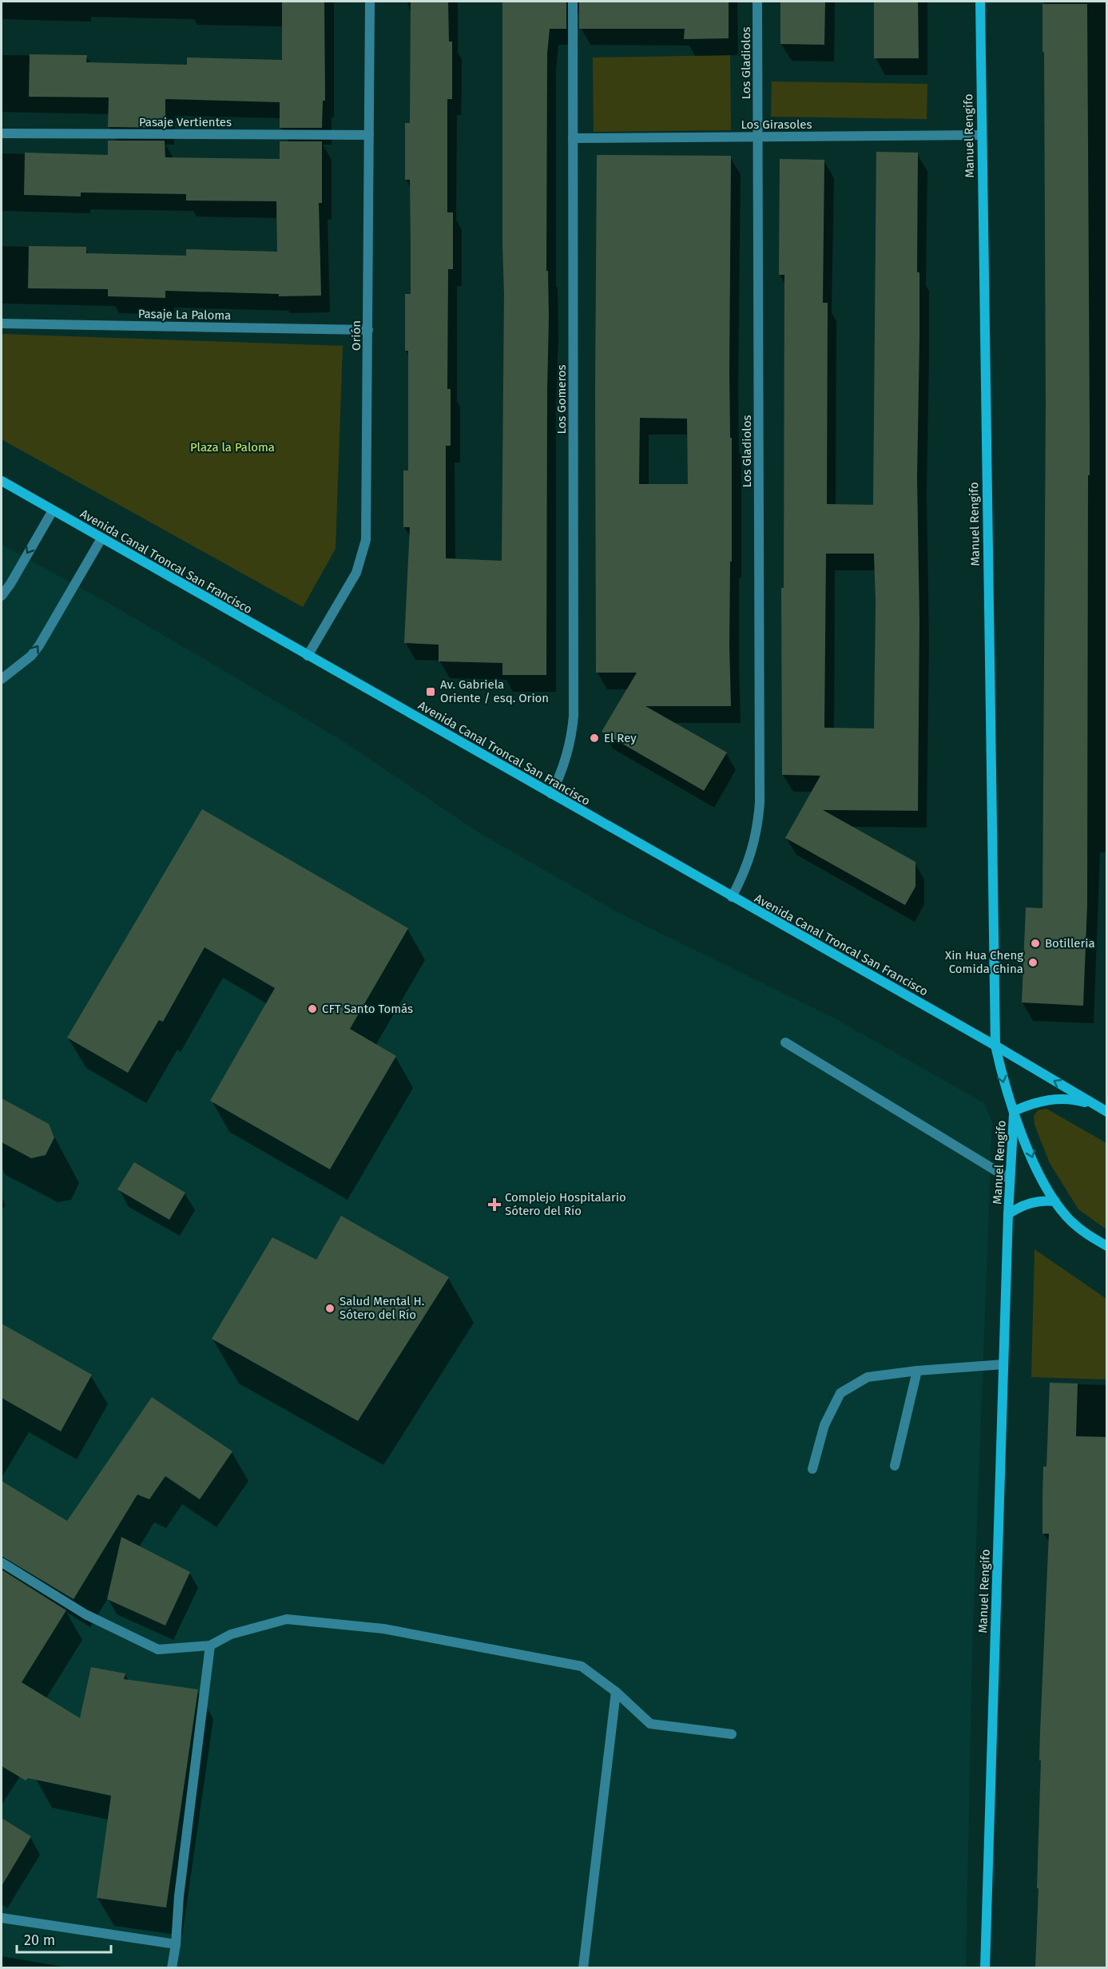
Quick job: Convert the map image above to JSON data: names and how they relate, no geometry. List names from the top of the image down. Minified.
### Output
{"streets":{"street":["Los Gladiolos","Pasaje Vertientes","Los Girasoles","Manuel Rengifo","Pasaje La Paloma","Orión","Los Gomeros","Avenida Canal Troncal San Francisco"]},"crossings":[["Los Gladiolos","Los Girasoles"],["Los Gladiolos","Avenida Canal Troncal San Francisco"],["Pasaje Vertientes","Orión"],["Los Girasoles","Manuel Rengifo"],["Los Girasoles","Los Gomeros"],["Manuel Rengifo","Avenida Canal Troncal San Francisco"],["Pasaje La Paloma","Orión"],["Orión","Avenida Canal Troncal San Francisco"],["Los Gomeros","Avenida Canal Troncal San Francisco"]],"parks":["Plaza la Paloma"],"places":{"transit":["Av. Gabriela Oriente / esq. Orion"],"other":["El Rey","Botilleria","Xin Hua Cheng Comida China","CFT Santo Tomás","Salud Mental H. Sótero del Río"],"health":["Complejo Hospitalario Sótero del Río"]},"scale_bar":"20 m"}
